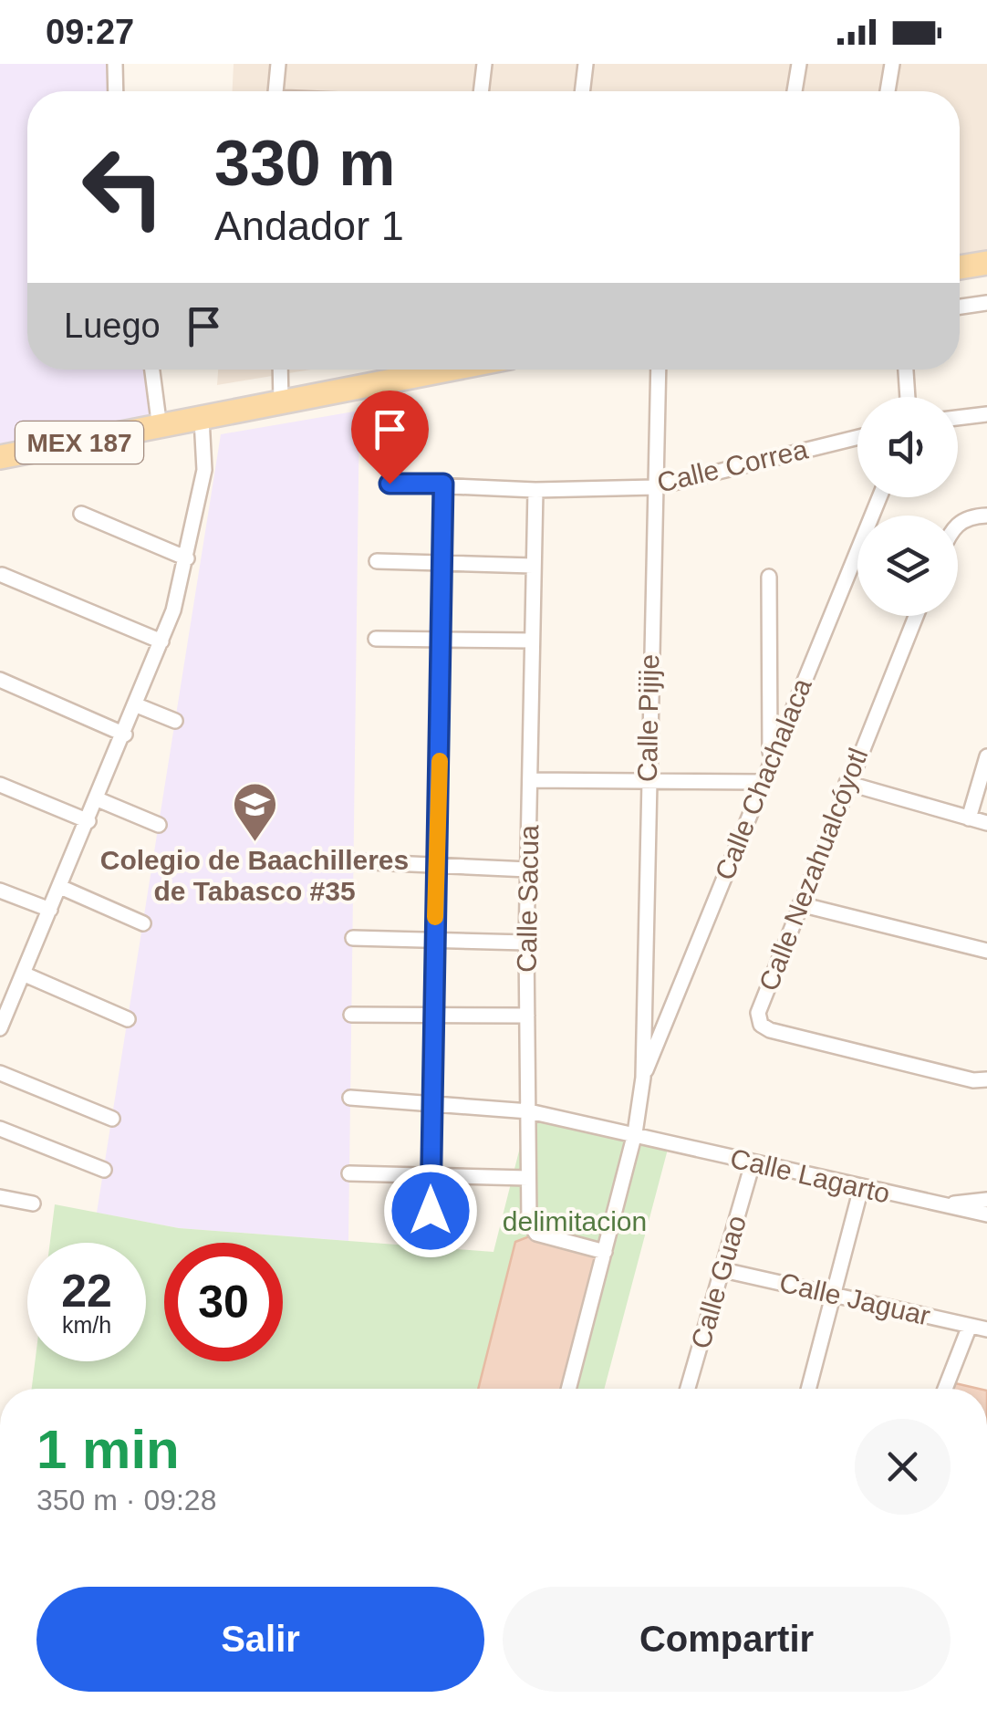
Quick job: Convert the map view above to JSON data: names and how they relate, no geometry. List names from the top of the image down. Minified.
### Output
{"streets":{"main road":["MEX 187"],"street":["Calle Correa","Calle Pijije","Calle Chachalaca","Calle Nezahualcóyotl","Calle Sacua","Calle Lagarto","Calle Guao","Calle Jaguar"]},"crossings":[["Calle Correa","Calle Pijije"],["Calle Correa","Calle Sacua"],["Calle Pijije","Calle Chachalaca"],["Calle Sacua","Calle Lagarto"],["Calle Lagarto","Calle Guao"],["Calle Guao","Calle Jaguar"]],"parks":["delimitacion"],"places":{"school or university":["Colegio de Baachilleres de Tabasco #35"]},"page":{"status":"09:27","turn":["330 m","Andador 1"],"then":"Luego","speed":"22 km/h","limit":"30","heading":["1 min","350 m · 09:28"],"buttons":["Salir","Compartir"]}}
